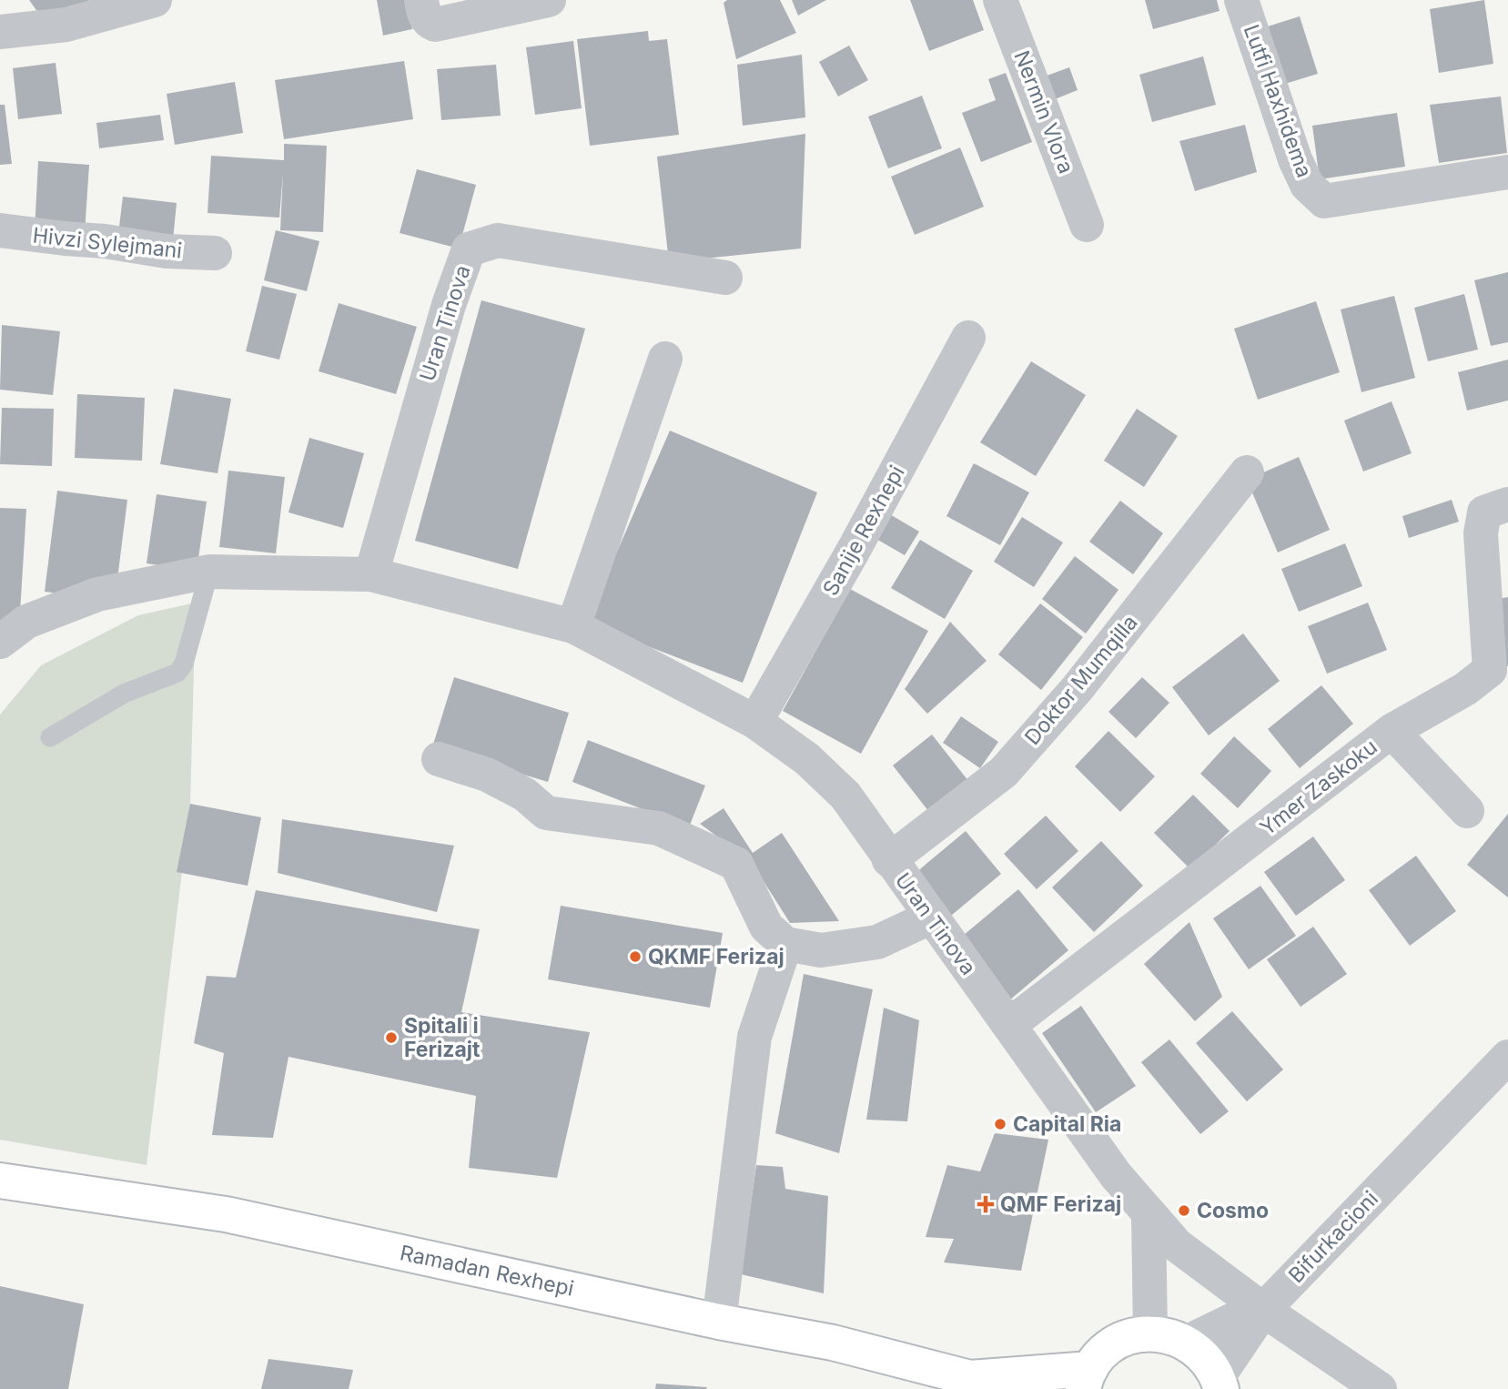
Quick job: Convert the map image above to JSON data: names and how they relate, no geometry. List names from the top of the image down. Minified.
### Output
{"streets":{"street":["Lutfi Haxhidema","Nermin Vlora","Hivzi Sylejmani","Uran Tinova","Sanije Rexhepi","Doktor Mumqilla","Ymer Zaskoku","Bifurkacioni","Ramadan Rexhepi"]},"crossings":[["Uran Tinova","Sanije Rexhepi"],["Uran Tinova","Doktor Mumqilla"],["Uran Tinova","Ymer Zaskoku"]],"places":{"other":["QKMF Ferizaj","Spitali i Ferizajt","Capital Ria","Cosmo"],"health":["QMF Ferizaj"]}}
